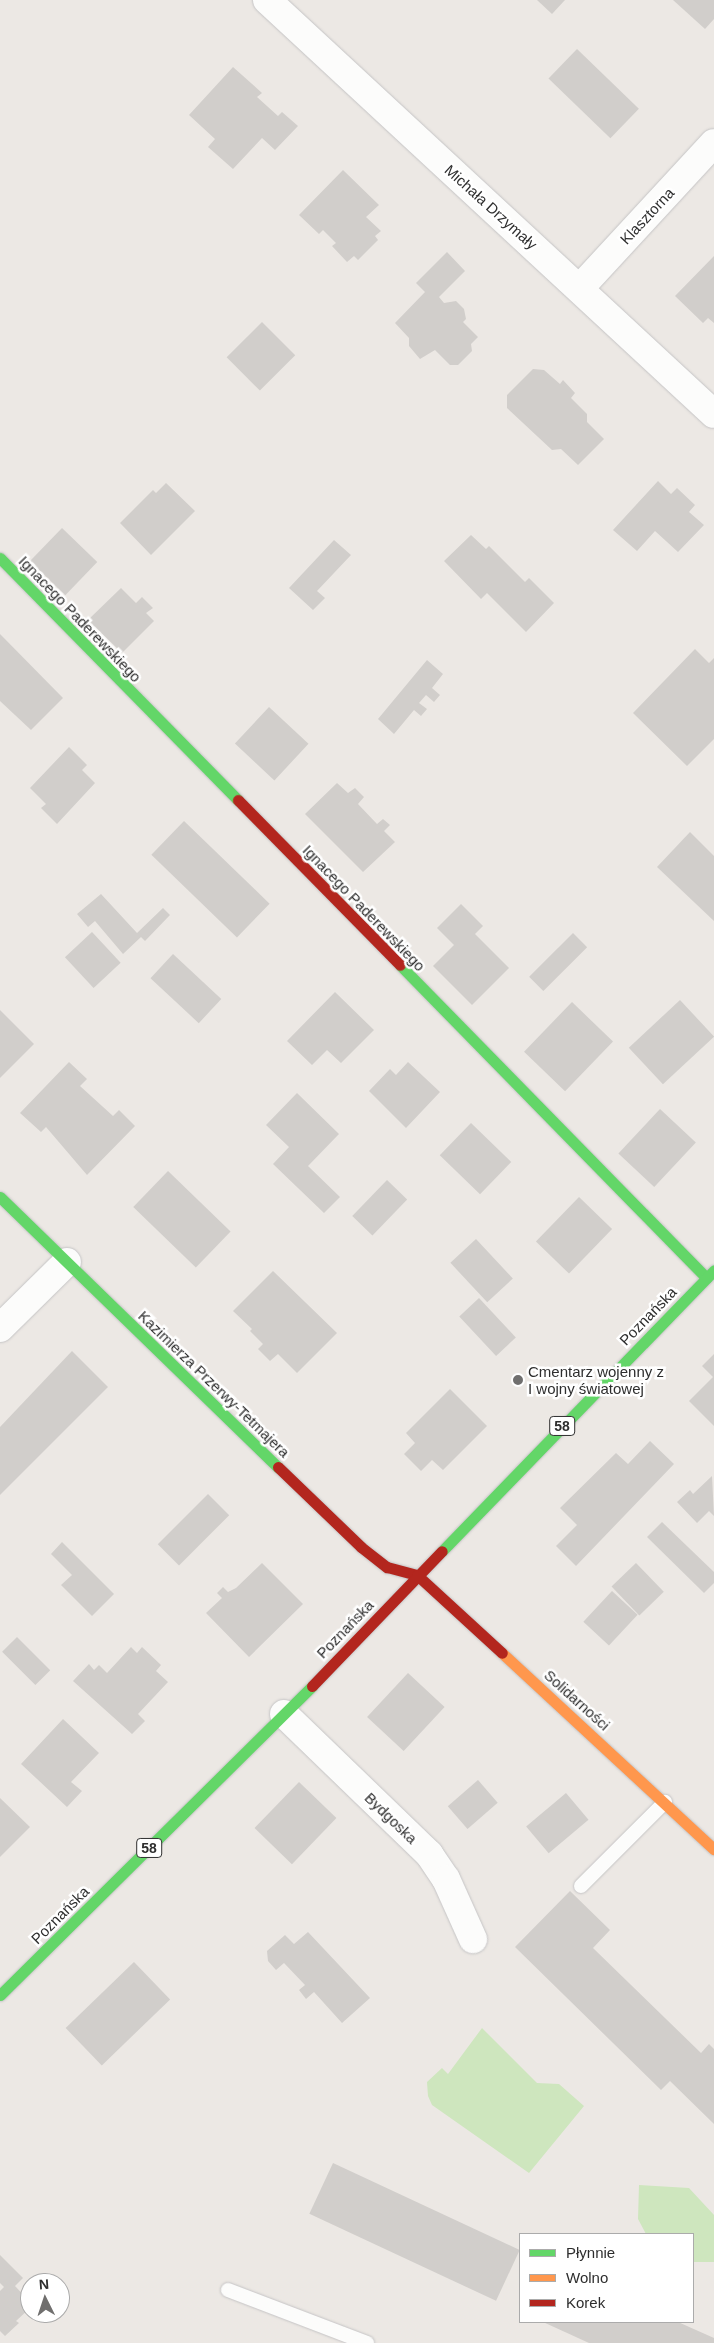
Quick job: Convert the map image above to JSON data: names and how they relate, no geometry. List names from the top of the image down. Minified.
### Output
{"streets":{"street":["Michała Drzymały","Klasztorna","Ignacego Paderewskiego","Poznańska","Kazimierza Przerwy-Tetmajera","58","Solidarności","Bydgoska"]},"crossings":[["Michała Drzymały","Klasztorna"],["Ignacego Paderewskiego","Poznańska"],["Poznańska","Kazimierza Przerwy-Tetmajera"],["Poznańska","Solidarności"],["Poznańska","Bydgoska"],["Kazimierza Przerwy-Tetmajera","Solidarności"]],"places":["Cmentarz wojenny z I wojny światowej"],"legend":["Płynnie","Wolno","Korek"],"north":"top"}
